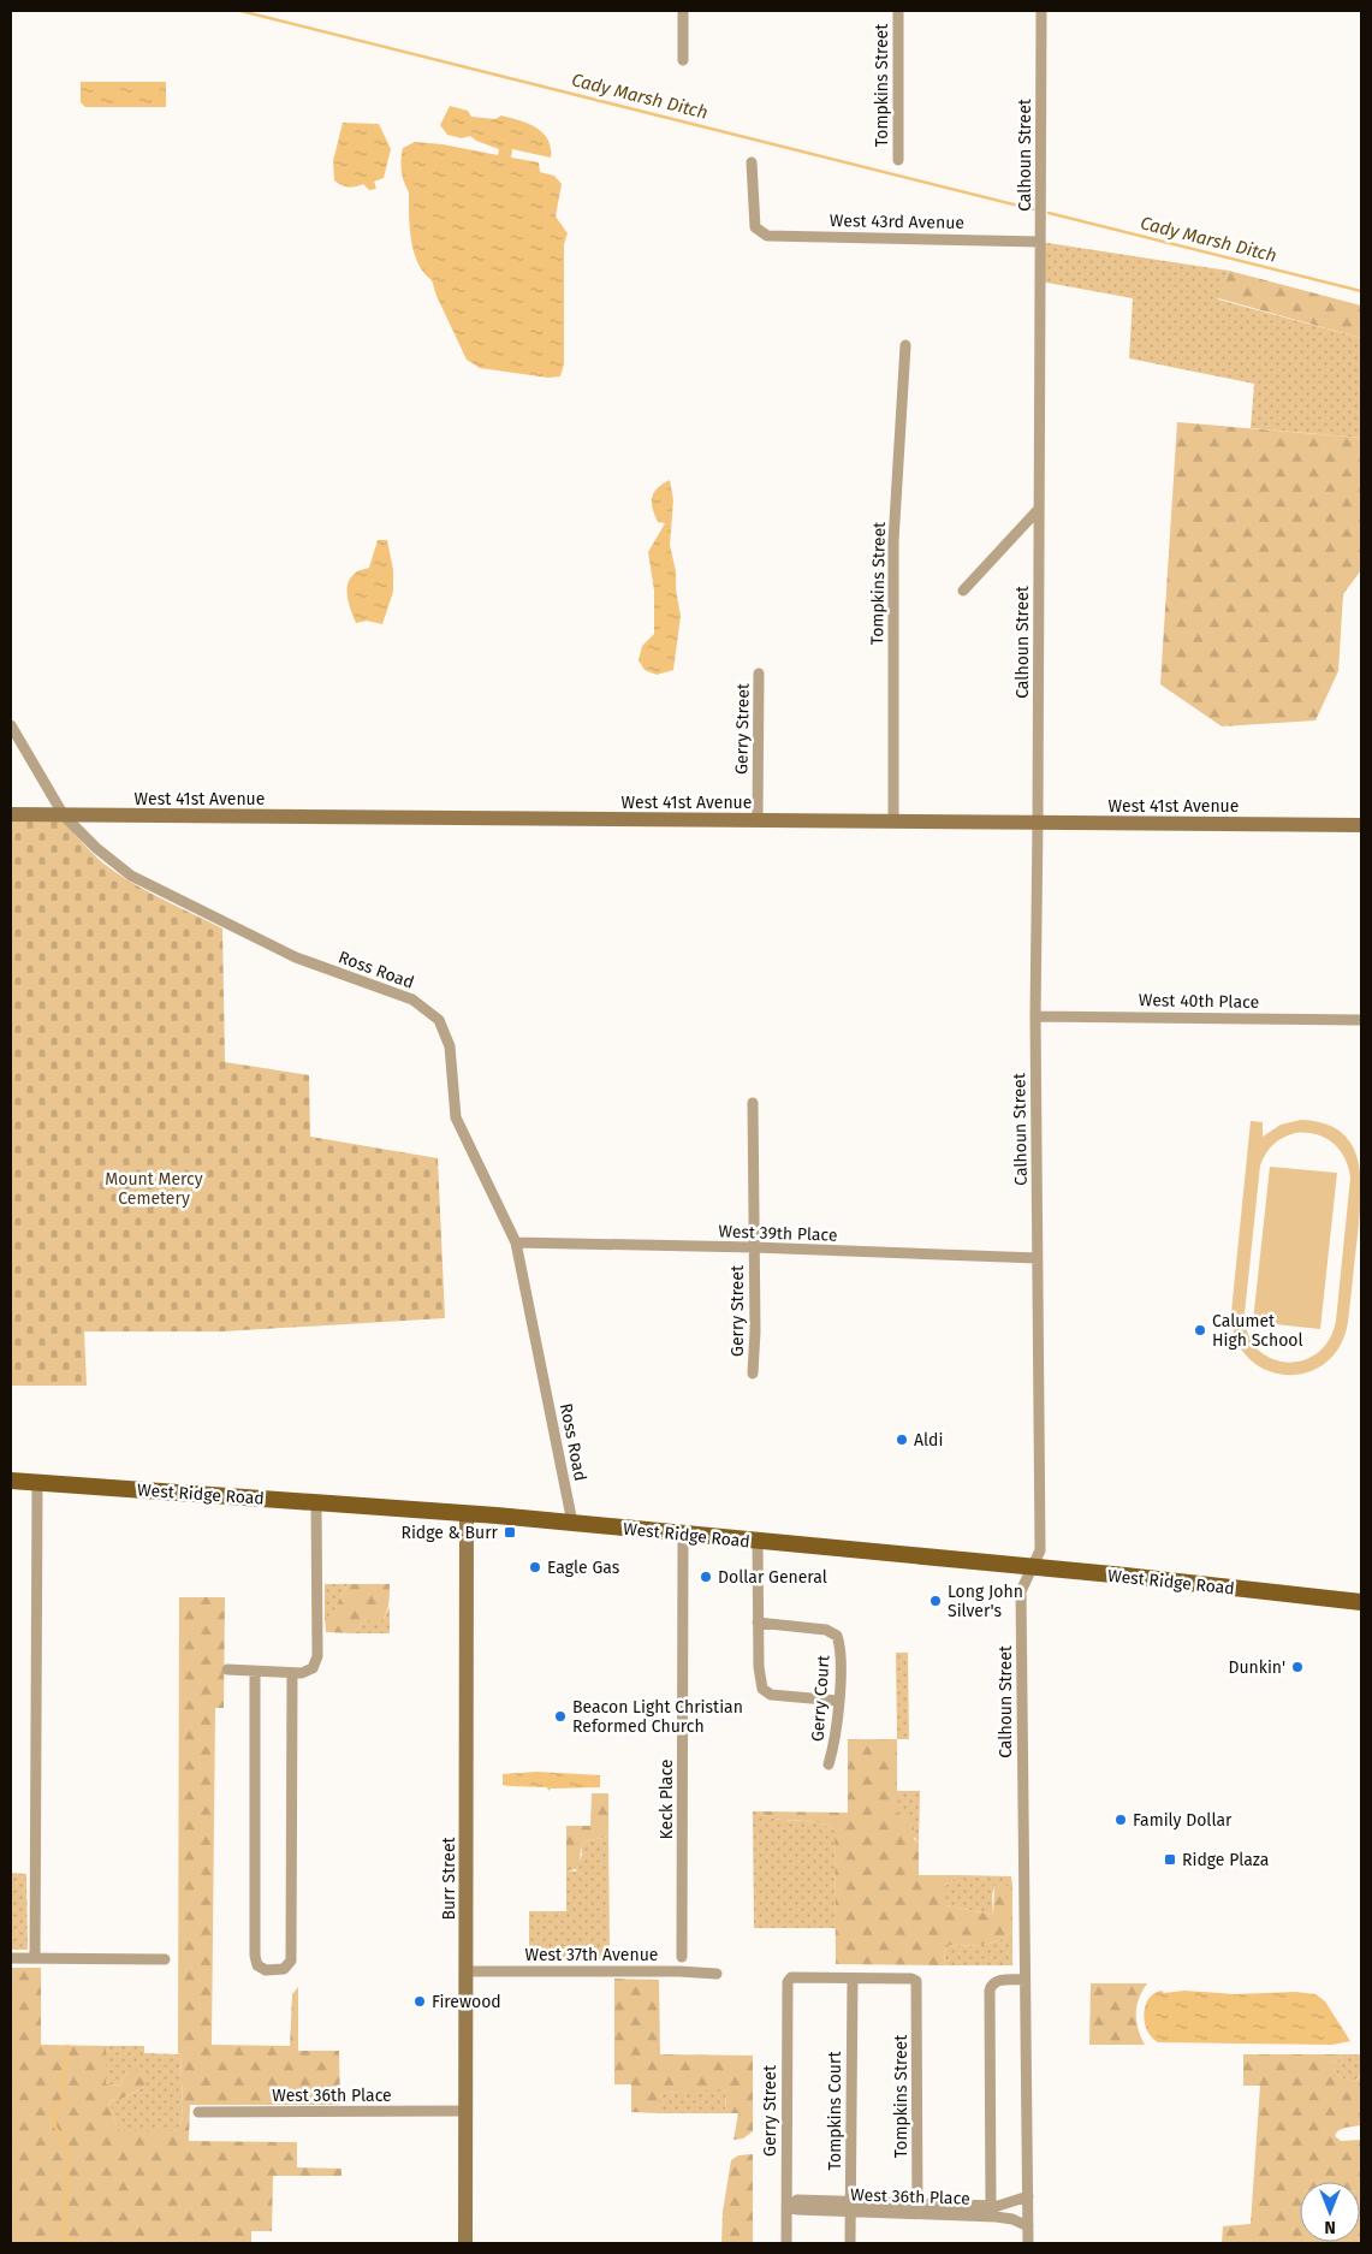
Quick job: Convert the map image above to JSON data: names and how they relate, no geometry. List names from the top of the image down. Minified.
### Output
{"streets":{"main road":["West Ridge Road"],"street":["Tompkins Street","Calhoun Street","West 43rd Avenue","Gerry Street","West 41st Avenue","Ross Road","West 40th Place","West 39th Place","Gerry Court","Keck Place","Burr Street","West 37th Avenue","West 36th Place","Tompkins Court"]},"crossings":[["Tompkins Street","Gerry Street"],["Tompkins Street","West 41st Avenue"],["Tompkins Street","West 36th Place"],["Tompkins Street","Tompkins Court"],["Calhoun Street","West 43rd Avenue"],["Calhoun Street","West 41st Avenue"],["Calhoun Street","West 40th Place"],["Calhoun Street","West 39th Place"],["Calhoun Street","West Ridge Road"],["Calhoun Street","West 36th Place"],["Gerry Street","West 41st Avenue"],["Gerry Street","West 39th Place"],["Gerry Street","West 36th Place"],["Gerry Street","Tompkins Court"],["West 41st Avenue","Ross Road"],["Ross Road","West 39th Place"],["Ross Road","West Ridge Road"],["West Ridge Road","Keck Place"],["West Ridge Road","Burr Street"],["Burr Street","West 37th Avenue"],["Burr Street","West 36th Place"],["West 36th Place","Tompkins Court"]],"water":["Cady Marsh Ditch"],"parks":["Mount Mercy Cemetery"],"places":{"other":["Calumet High School","Aldi","Eagle Gas","Dollar General","Long John Silver's","Dunkin'","Beacon Light Christian Reformed Church","Family Dollar","Firewood"],"transit":["Ridge & Burr","Ridge Plaza"]},"north":"bottom"}
